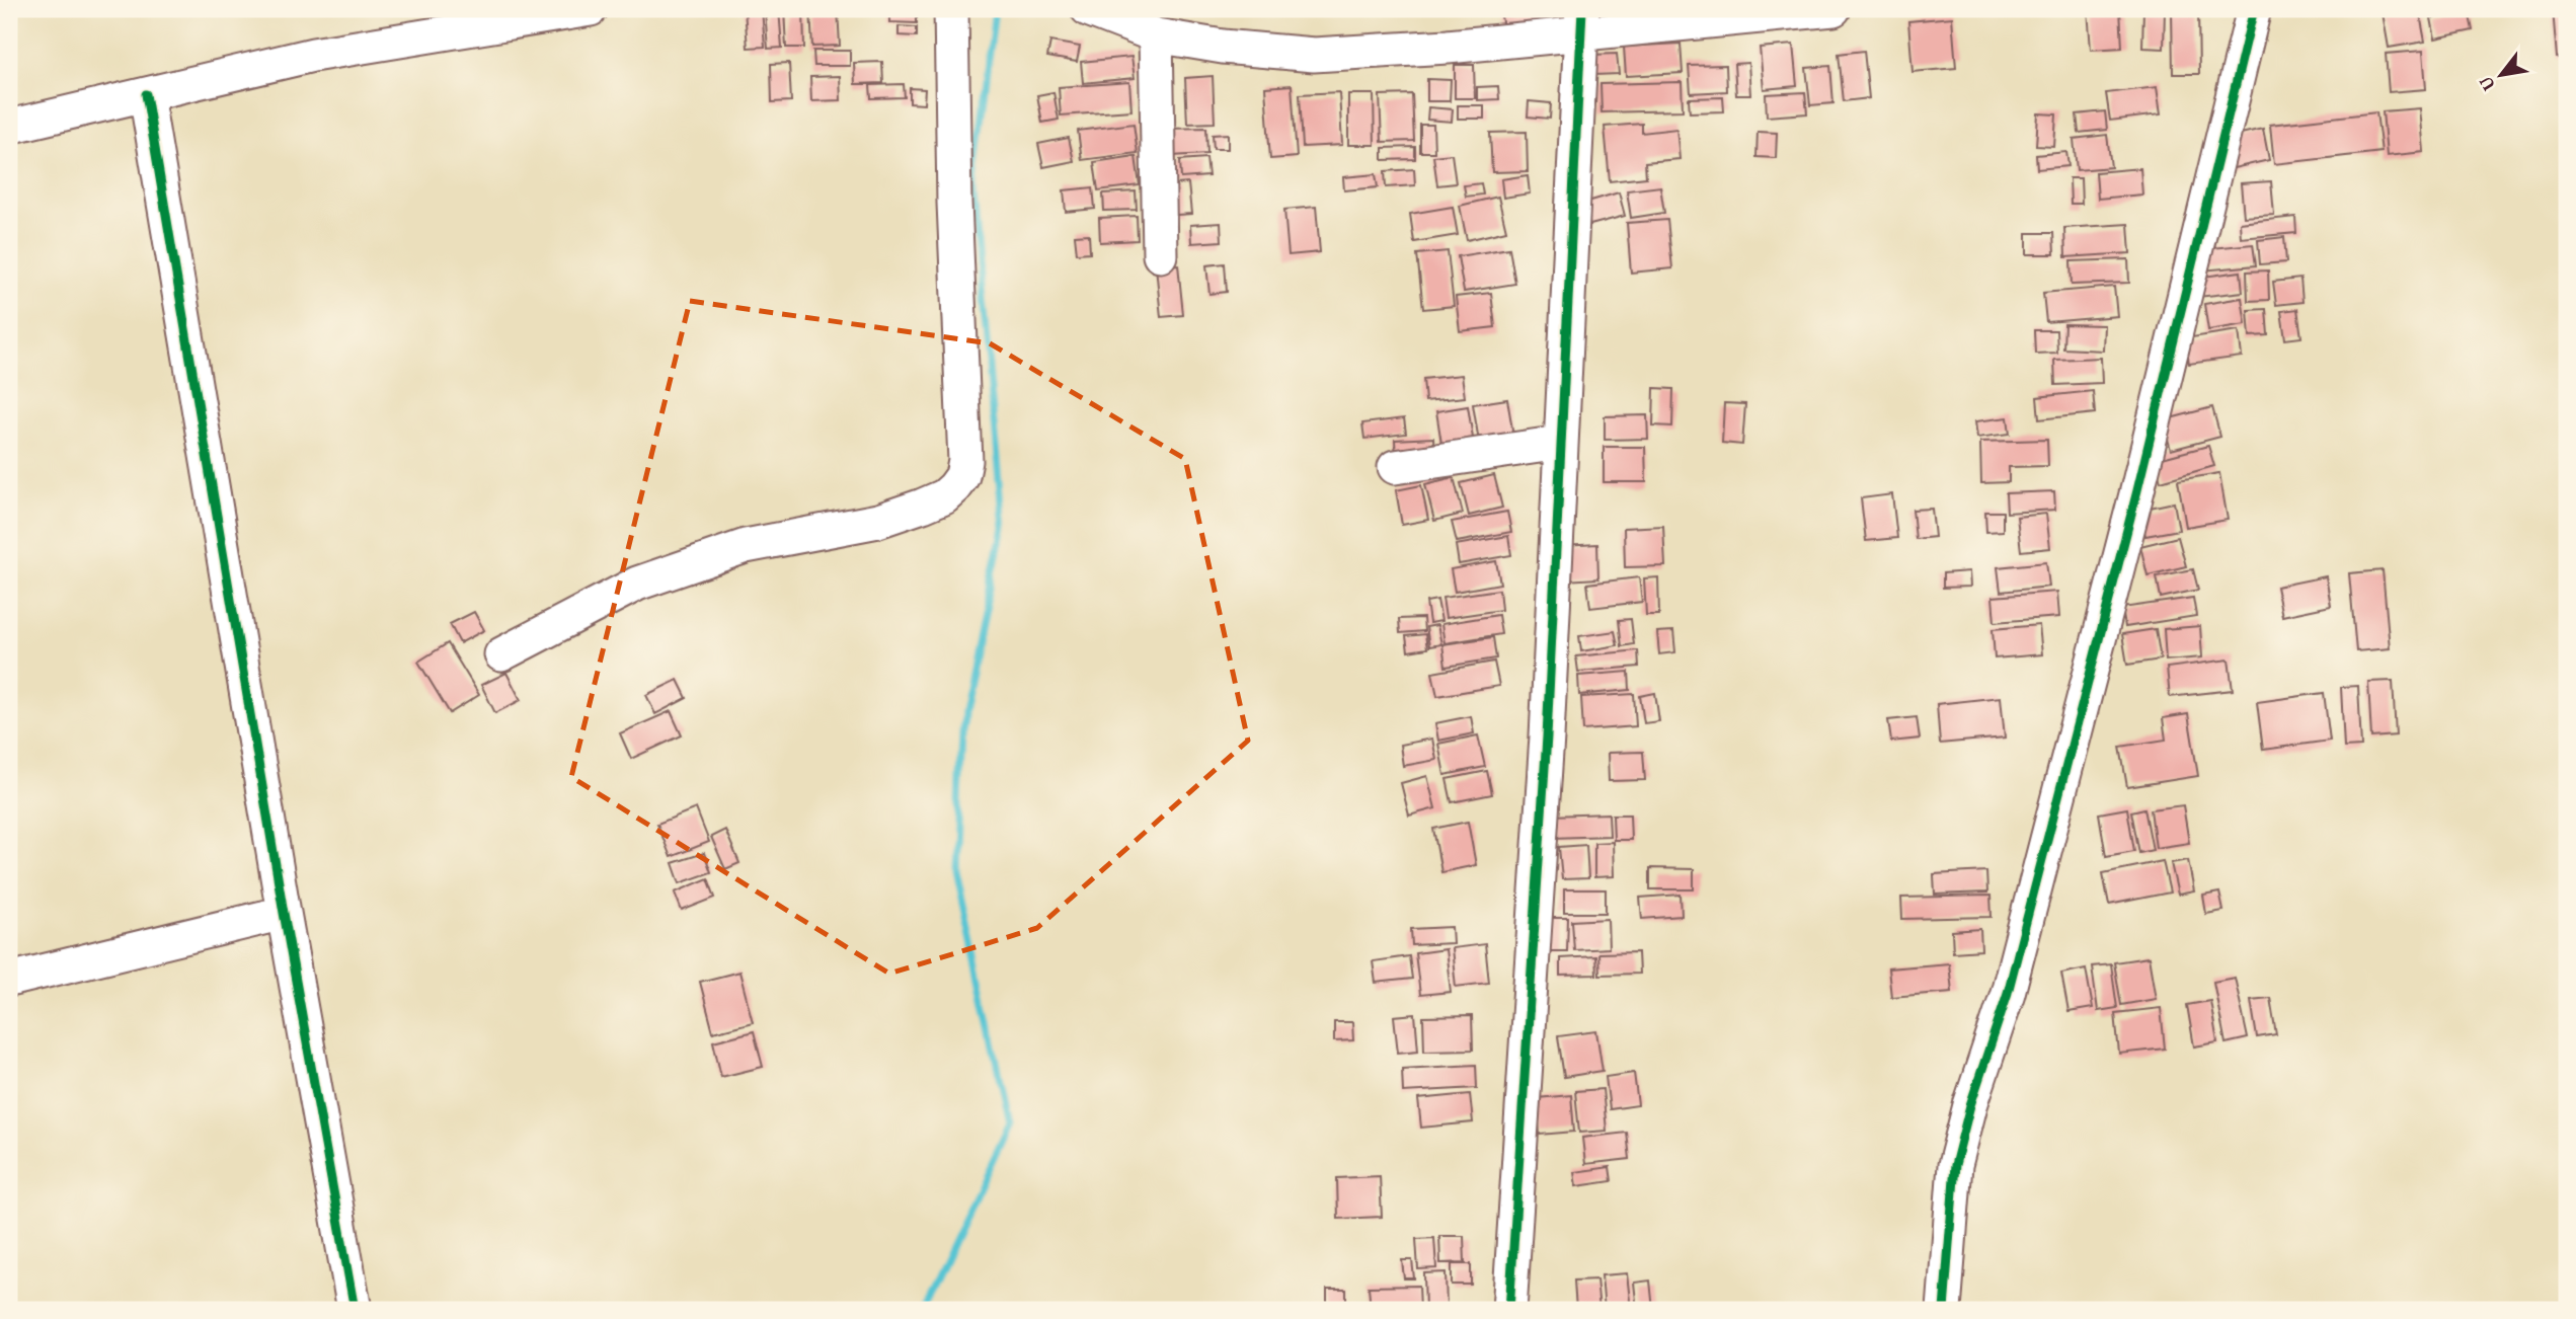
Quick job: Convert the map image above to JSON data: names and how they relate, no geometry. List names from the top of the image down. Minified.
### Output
{"north":"bottom left"}
